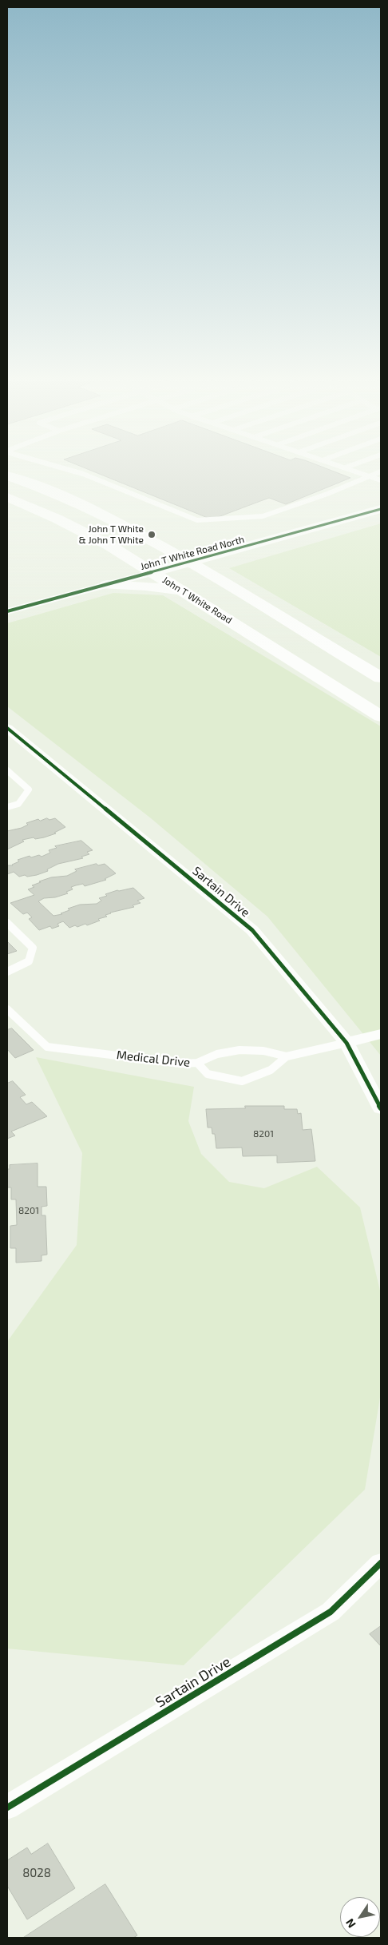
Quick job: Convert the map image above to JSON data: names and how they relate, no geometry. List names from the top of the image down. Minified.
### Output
{"streets":{"main road":["John T White Road"],"street":["John T White Road North","Sartain Drive","Medical Drive"]},"crossings":[["John T White Road North","John T White Road"],["Sartain Drive","Medical Drive"]],"places":["John T White & John T White"],"house_numbers":["8201","8201","8028"],"north":"bottom left"}
